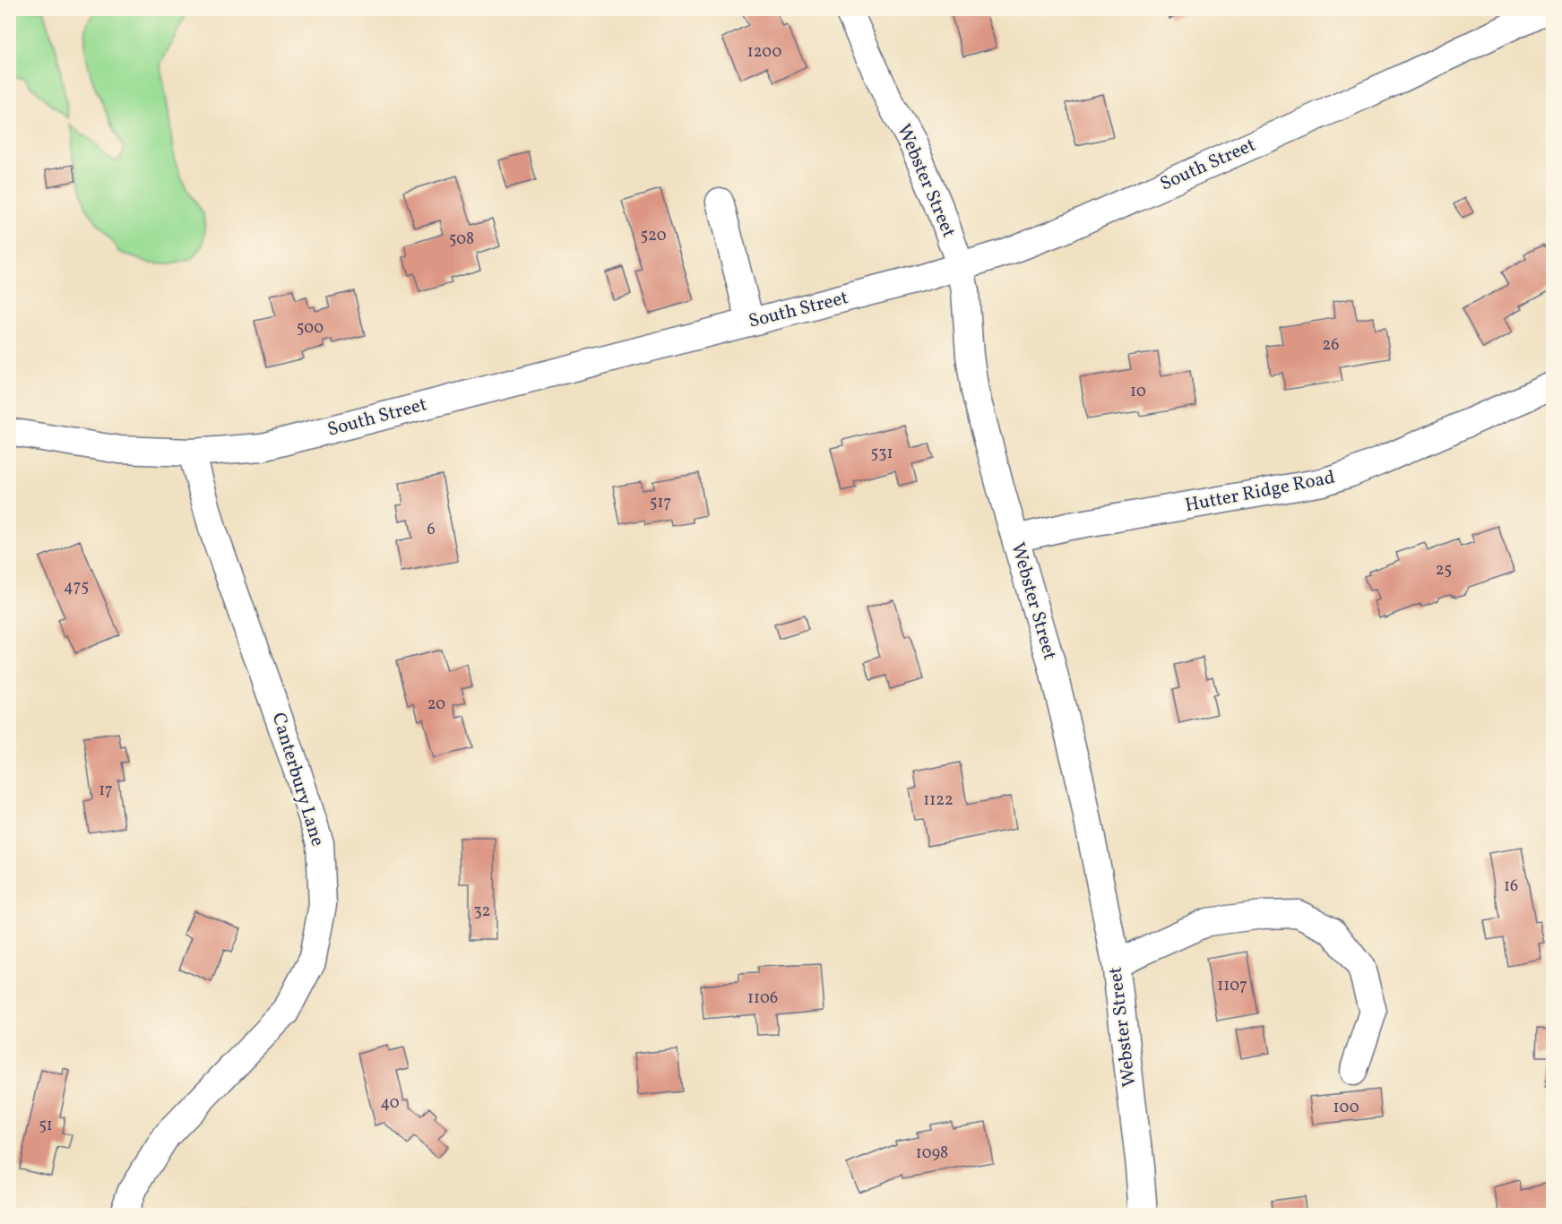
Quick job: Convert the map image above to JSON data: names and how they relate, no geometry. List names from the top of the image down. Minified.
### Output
{"streets":{"street":["South Street","Webster Street","Hutter Ridge Road","Canterbury Lane"]},"crossings":[["South Street","Webster Street"],["South Street","Canterbury Lane"],["Webster Street","Hutter Ridge Road"]],"house_numbers":["1200","520","508","500","26","10","531","517","6","25","475","20","17","1122","16","32","1107","1106","40","100","51","1098"]}
